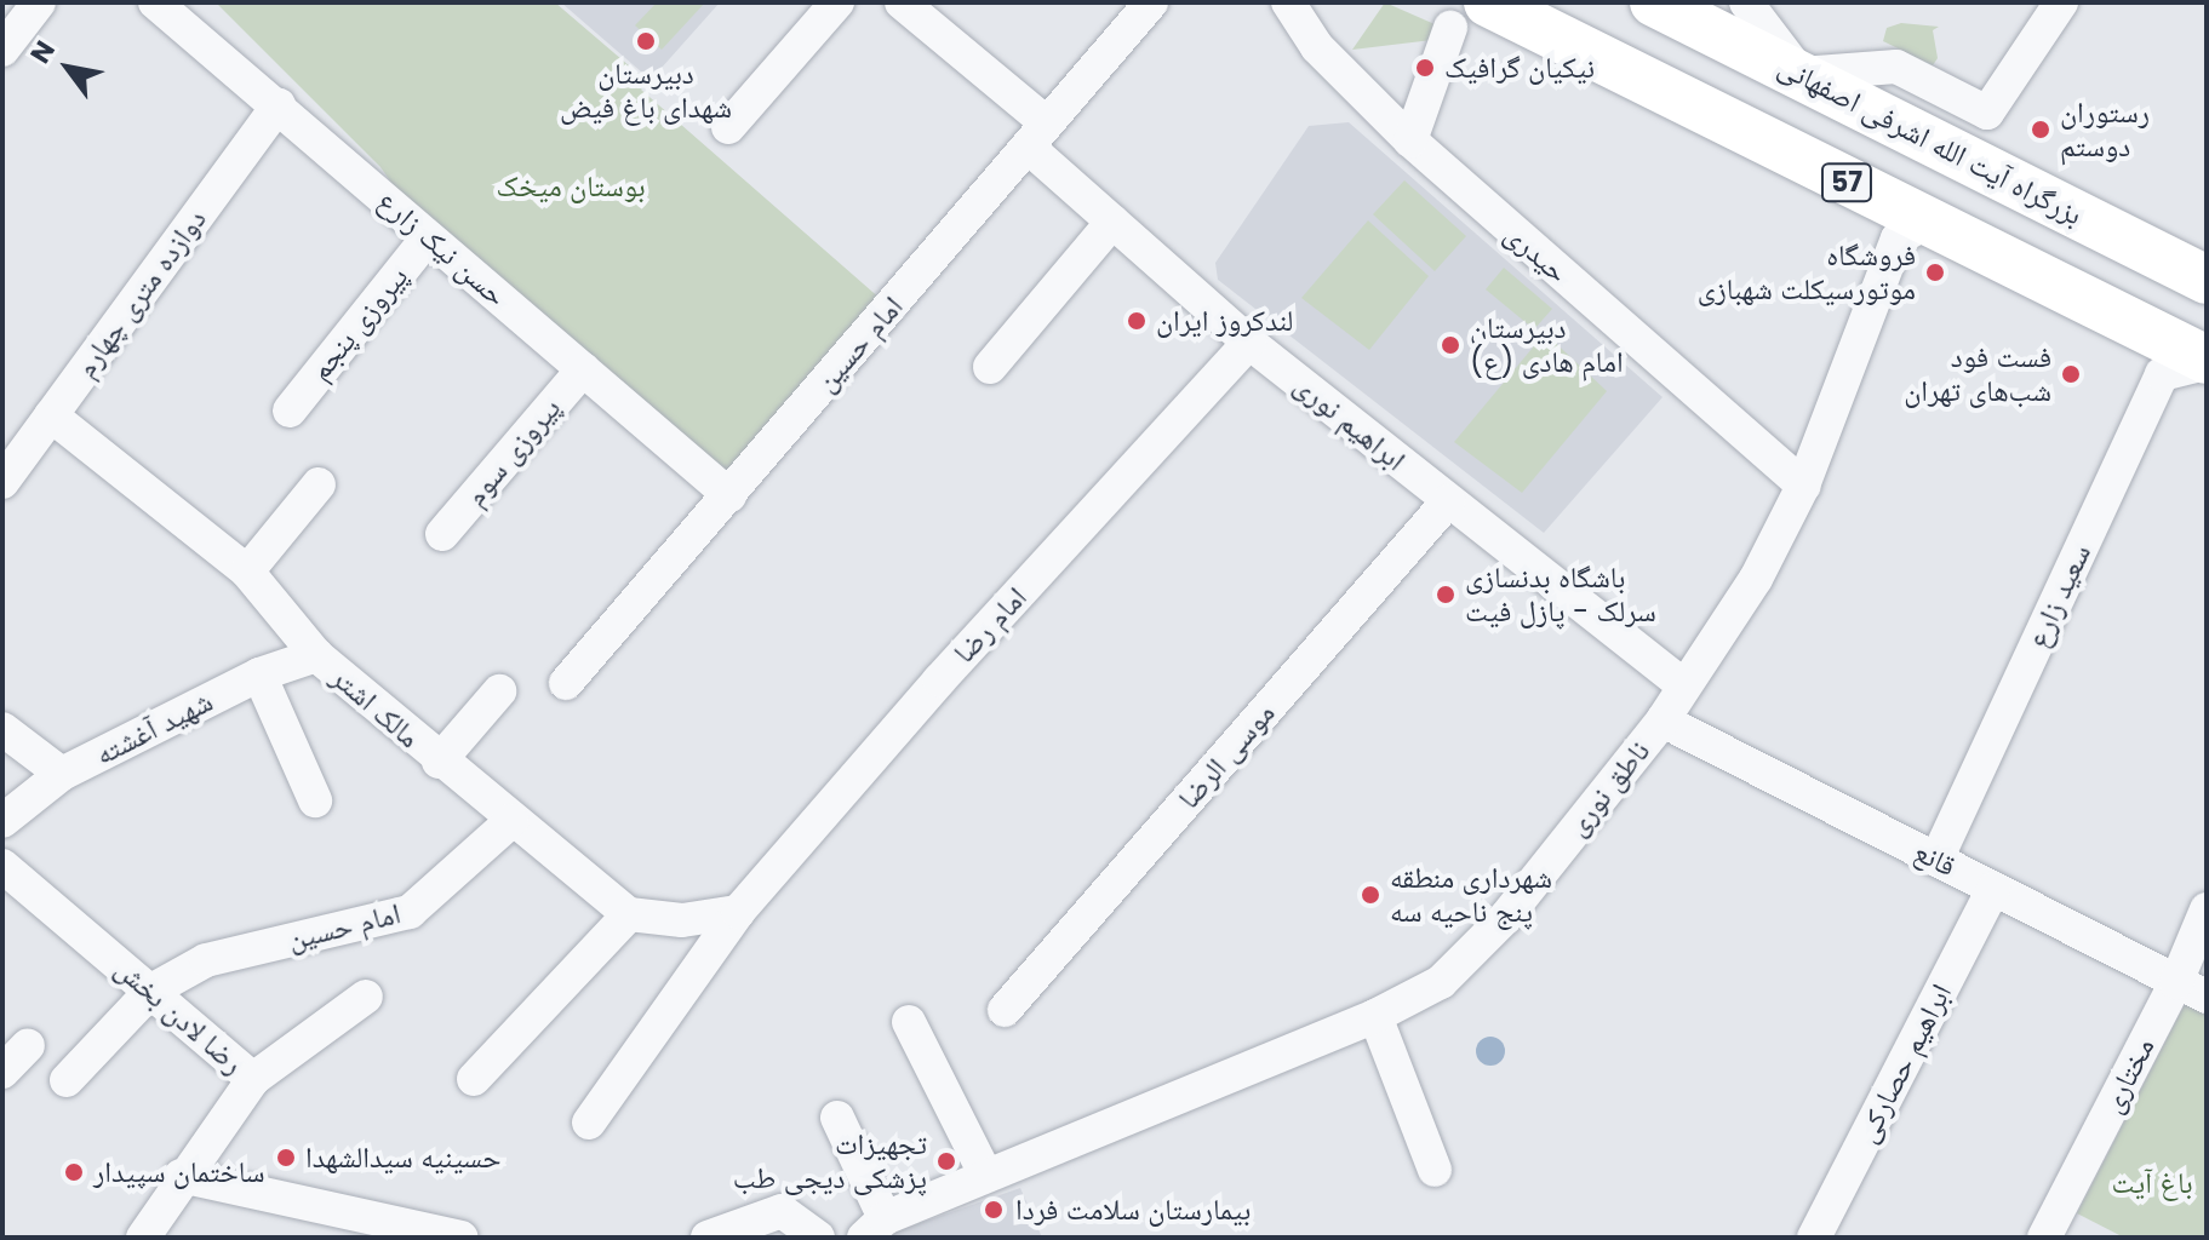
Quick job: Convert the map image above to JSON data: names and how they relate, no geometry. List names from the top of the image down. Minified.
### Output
{"streets":{"highway":["بزرگراه آیت الله اشرفی اصفهانی","57"],"street":["حسن نیک زارع","حیدری","دوازده متری چهارم","پیروزی پنجم","امام حسین","ابراهیم نوری","پیروزی سوم","سعید زارع","امام رضا","مالک اشتر","شهید آغشته","موسی الرضا","ناطق نوری","قانع","رضا لادن بخش","ابراهیم حصارکی","مختاری"]},"crossings":[["57","سعید زارع"],["57","ناطق نوری"],["حسن نیک زارع","دوازده متری چهارم"],["حسن نیک زارع","پیروزی پنجم"],["حسن نیک زارع","امام حسین"],["حسن نیک زارع","پیروزی سوم"],["حیدری","ناطق نوری"],["دوازده متری چهارم","مالک اشتر"],["امام حسین","ابراهیم نوری"],["امام حسین","مالک اشتر"],["امام حسین","رضا لادن بخش"],["ابراهیم نوری","امام رضا"],["ابراهیم نوری","موسی الرضا"],["ابراهیم نوری","ناطق نوری"],["سعید زارع","قانع"],["مالک اشتر","شهید آغشته"],["ناطق نوری","قانع"],["قانع","ابراهیم حصارکی"],["قانع","مختاری"]],"parks":["بوستان میخک","باغ آیت"],"places":["دبیرستان شهدای باغ فیض","نیکیان گرافیک","رستوران دوستم","فروشگاه موتورسیکلت شهبازی","لندکروز ایران","دبیرستان امام هادی (ع)","فست فود شب‌های تهران","باشگاه بدنسازی سرلک - پازل فیت","شهرداری منطقه پنج ناحیه سه","حسینیه سیدالشهدا","تجهیزات پزشکی دیجی طب","ساختمان سپیدار","بیمارستان سلامت فردا"],"north":"top left"}
